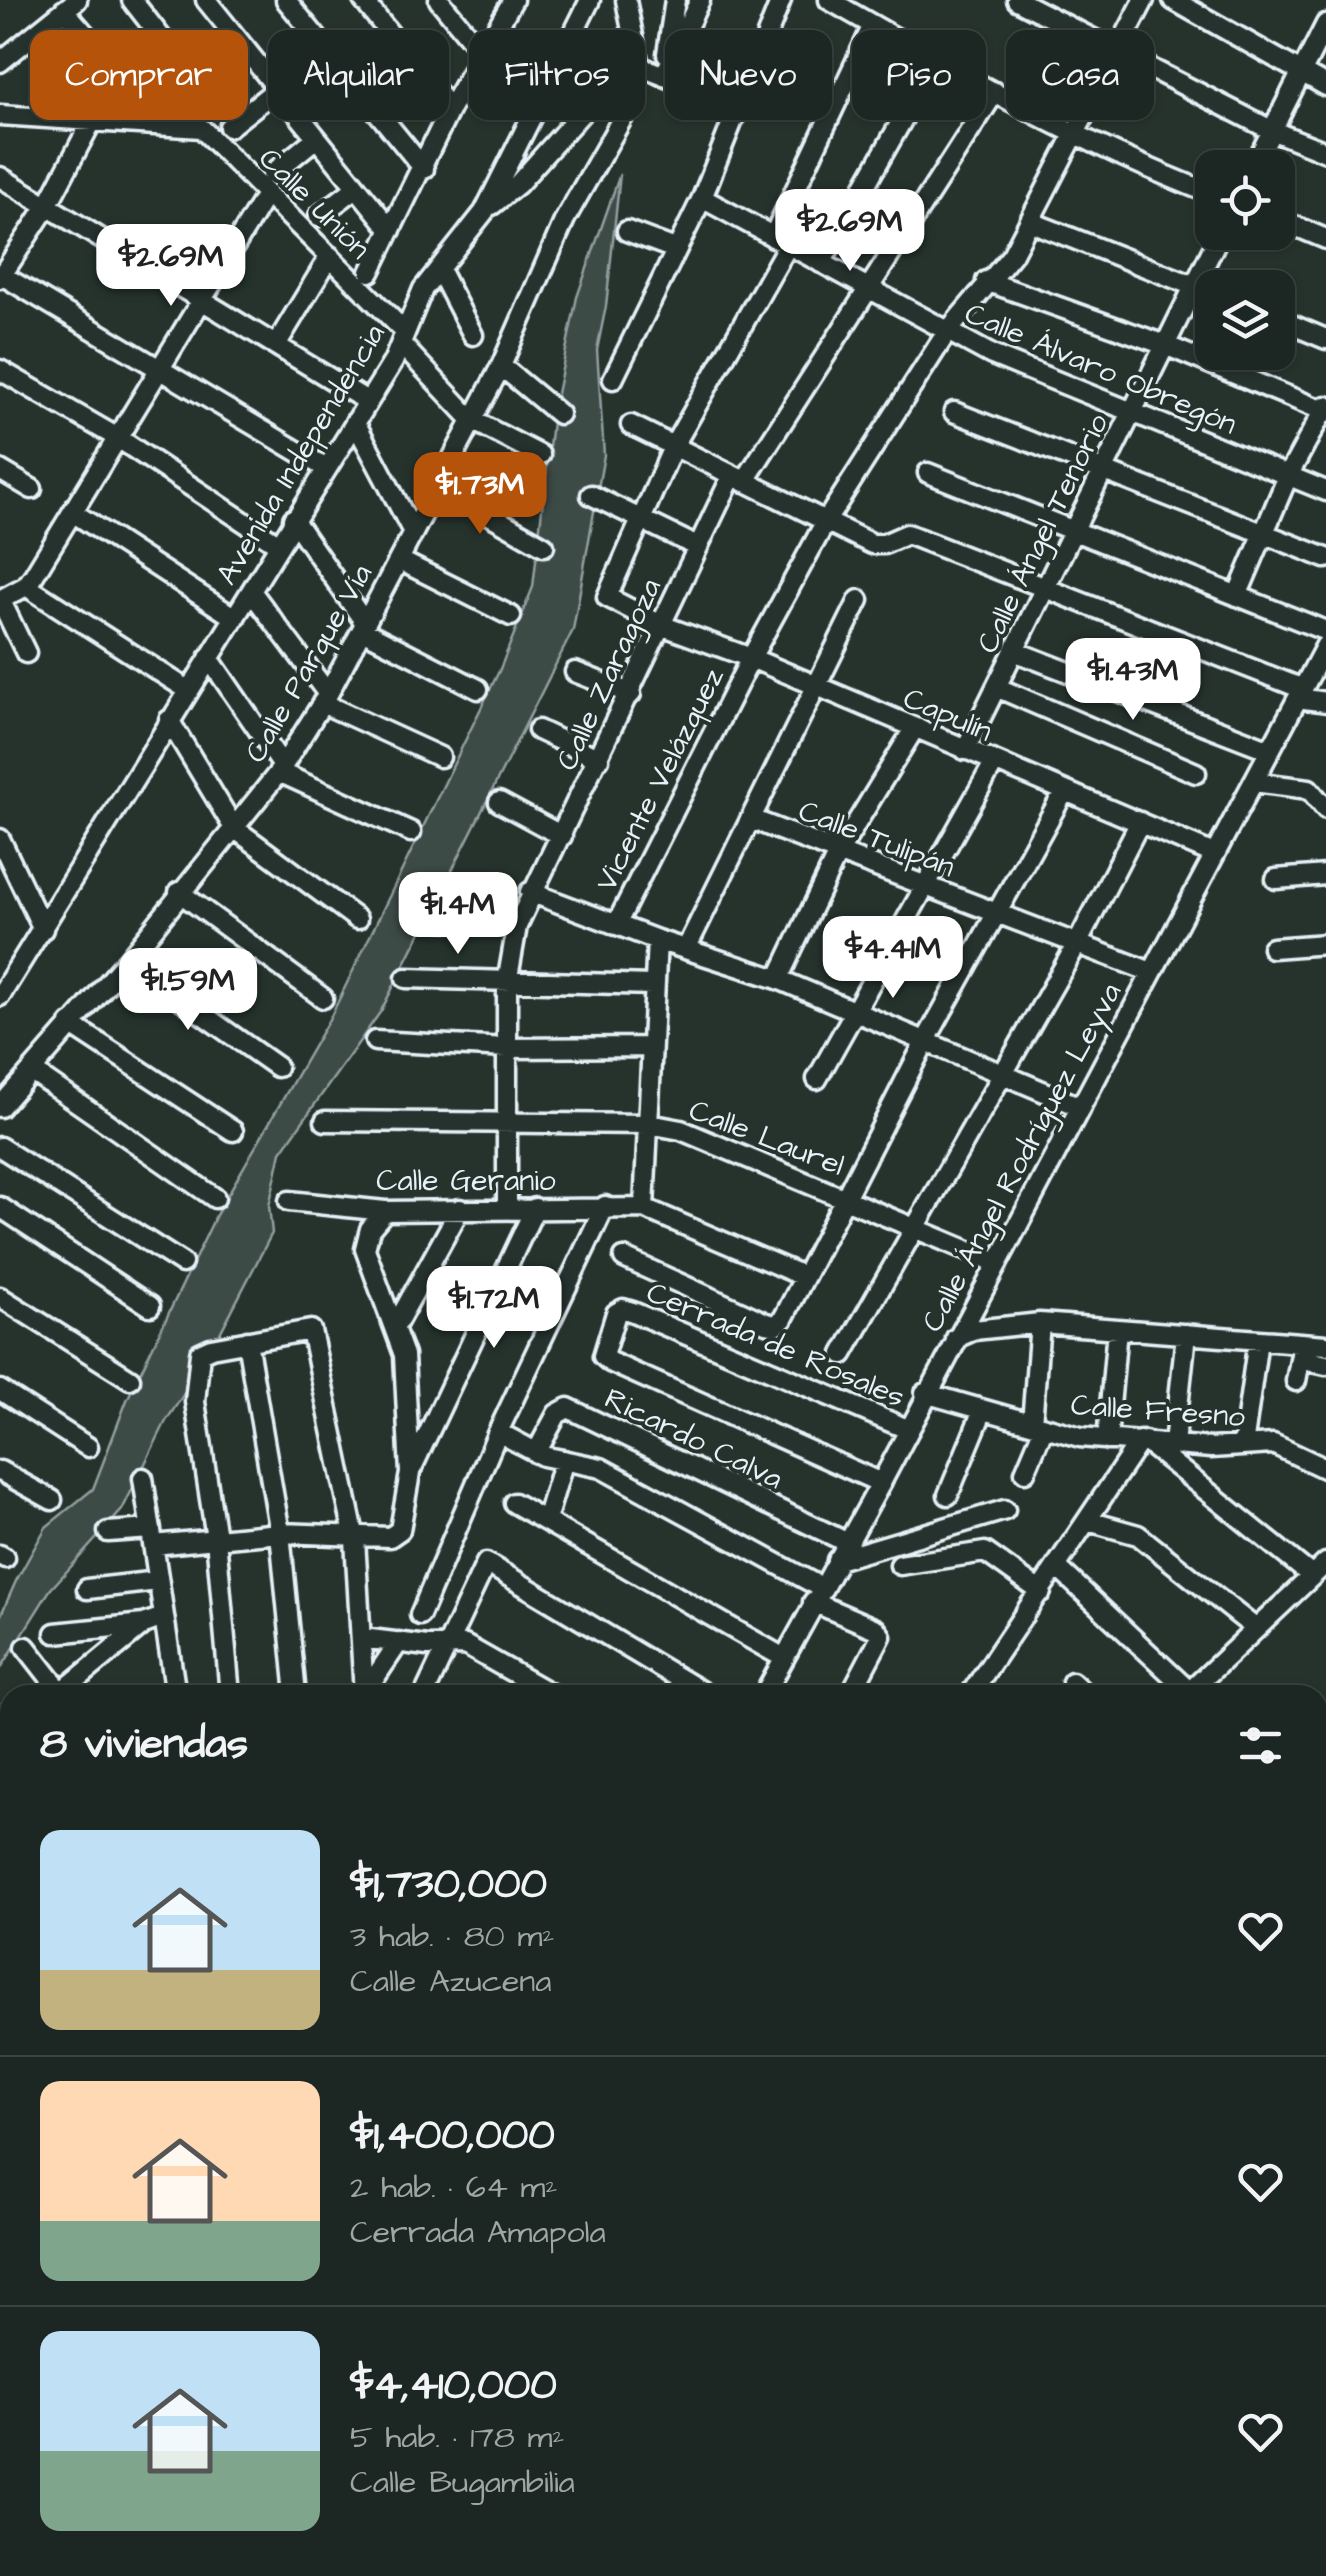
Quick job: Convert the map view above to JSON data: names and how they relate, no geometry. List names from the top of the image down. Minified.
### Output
{"streets":{"street":["Calle Unión","Calle Álvaro Obregón","Avenida Independencia","Calle Ángel Tenorio","Calle Parque Vía","Calle Zaragoza","Capulín","Vicente Velázquez","Calle Tulipán","Calle Laurel","Calle Ángel Rodríguez Leyva","Calle Geranio","Cerrada de Rosales","Calle Fresno","Ricardo Calva"]},"crossings":[["Calle Unión","Avenida Independencia"],["Calle Unión","Calle Parque Vía"],["Calle Álvaro Obregón","Calle Ángel Tenorio"],["Calle Álvaro Obregón","Calle Zaragoza"],["Calle Ángel Tenorio","Capulín"],["Calle Zaragoza","Capulín"],["Calle Zaragoza","Calle Laurel"],["Calle Zaragoza","Calle Geranio"],["Capulín","Vicente Velázquez"],["Capulín","Calle Ángel Rodríguez Leyva"],["Calle Tulipán","Calle Ángel Rodríguez Leyva"],["Calle Laurel","Calle Ángel Rodríguez Leyva"],["Calle Ángel Rodríguez Leyva","Cerrada de Rosales"],["Calle Ángel Rodríguez Leyva","Calle Fresno"],["Calle Ángel Rodríguez Leyva","Ricardo Calva"]],"page":{"chip":["Comprar","Alquilar","Filtros","Nuevo","Piso","Casa"],"price":["$2.69M","$2.69M","$1.73M","$1.43M","$1.4M","$4.41M","$1.59M","$1.72M"],"heading":"8 viviendas","list":[{"name":"$1,730,000","note":"3 hab. · 80 m² · Calle Azucena"},{"name":"$1,400,000","note":"2 hab. · 64 m² · Cerrada Amapola"},{"name":"$4,410,000","note":"5 hab. · 178 m² · Calle Bugambilia"}]}}
